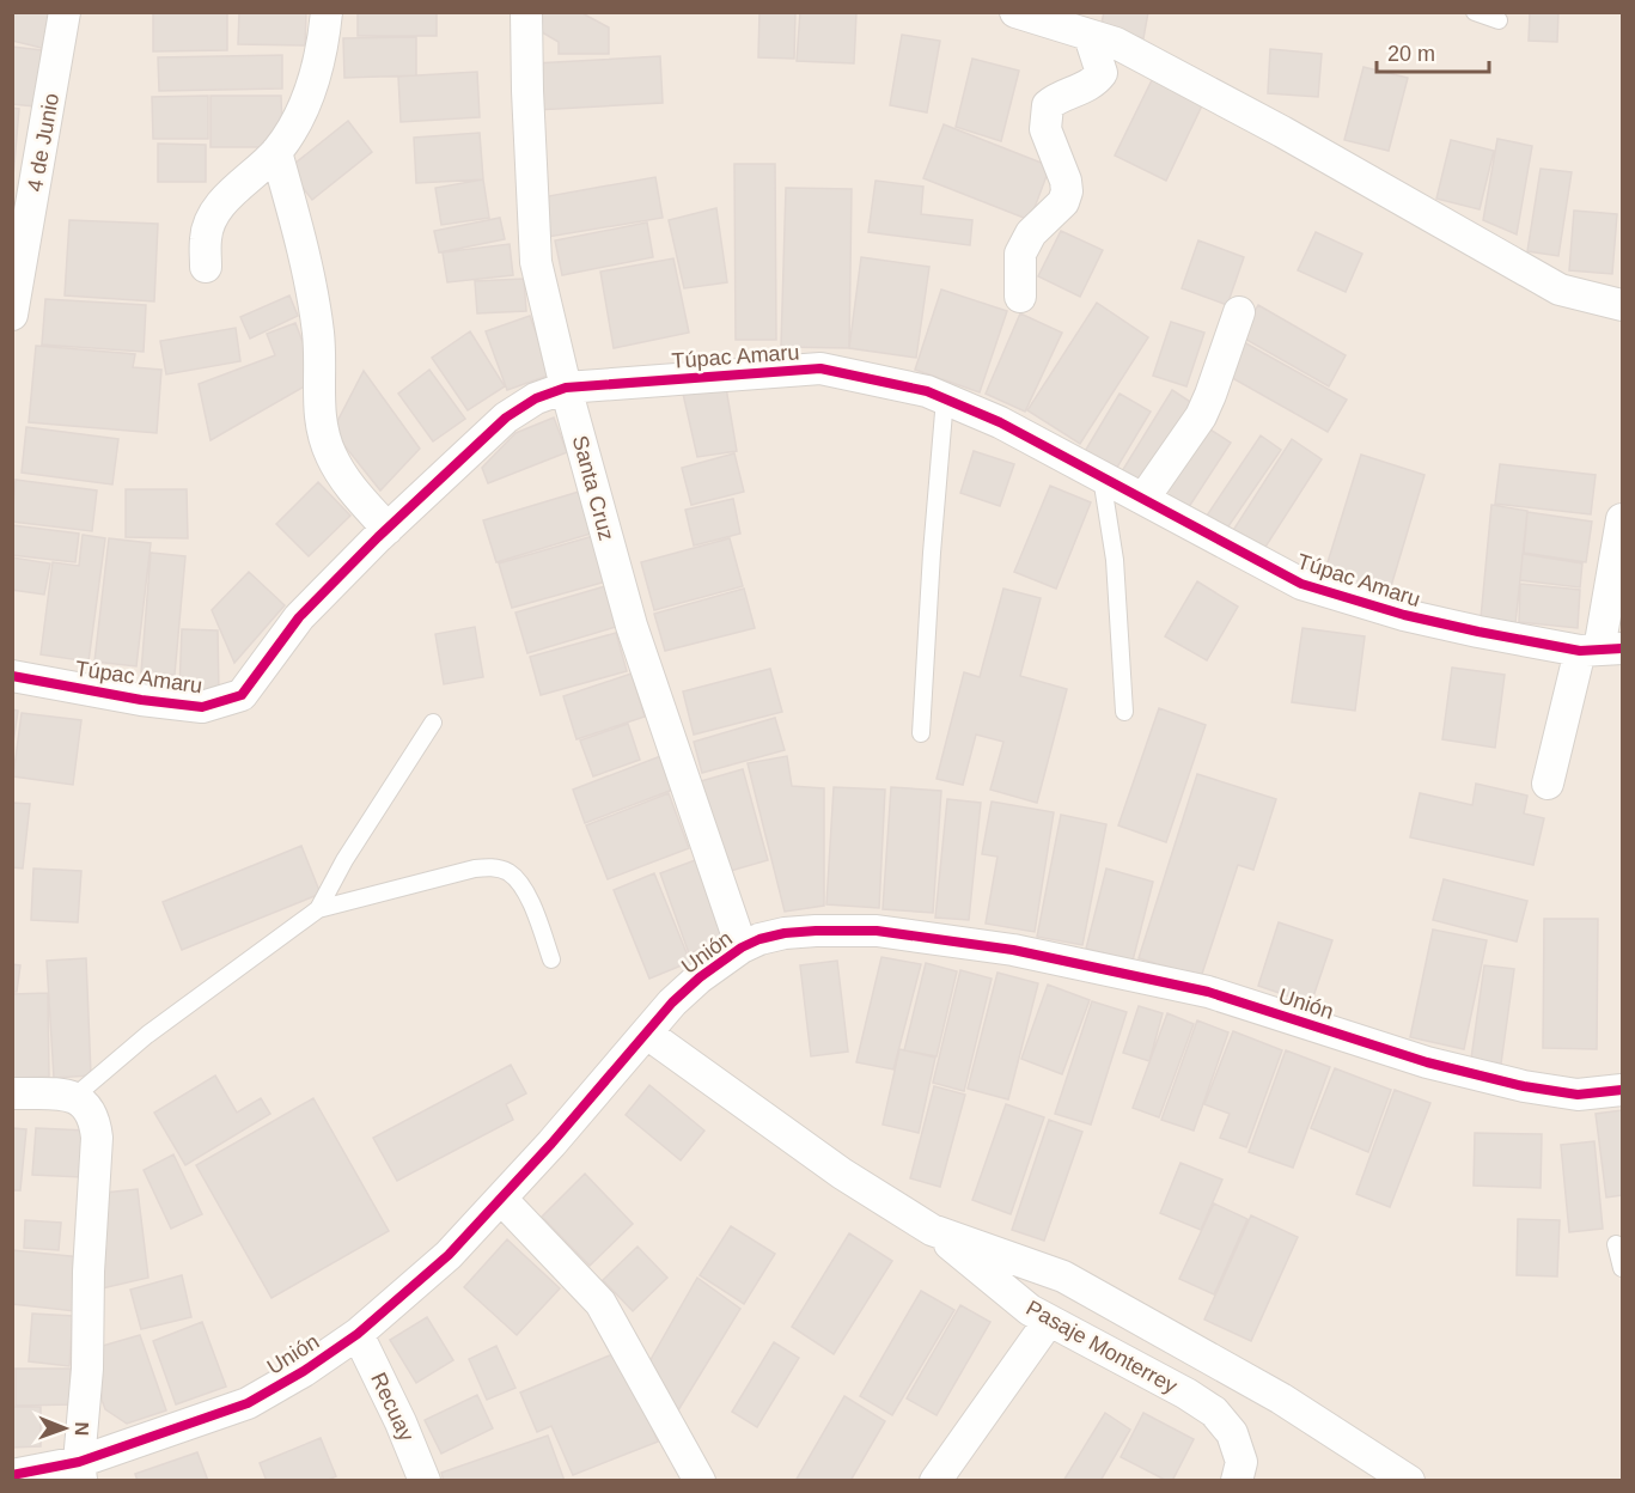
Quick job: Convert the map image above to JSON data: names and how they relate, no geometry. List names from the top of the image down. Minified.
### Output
{"streets":{"street":["4 de Junio","Túpac Amaru","Santa Cruz","Unión","Pasaje Monterrey","Recuay"]},"crossings":[["Túpac Amaru","Santa Cruz"],["Santa Cruz","Unión"],["Unión","Recuay"]],"scale_bar":"20 m","north":"right"}
